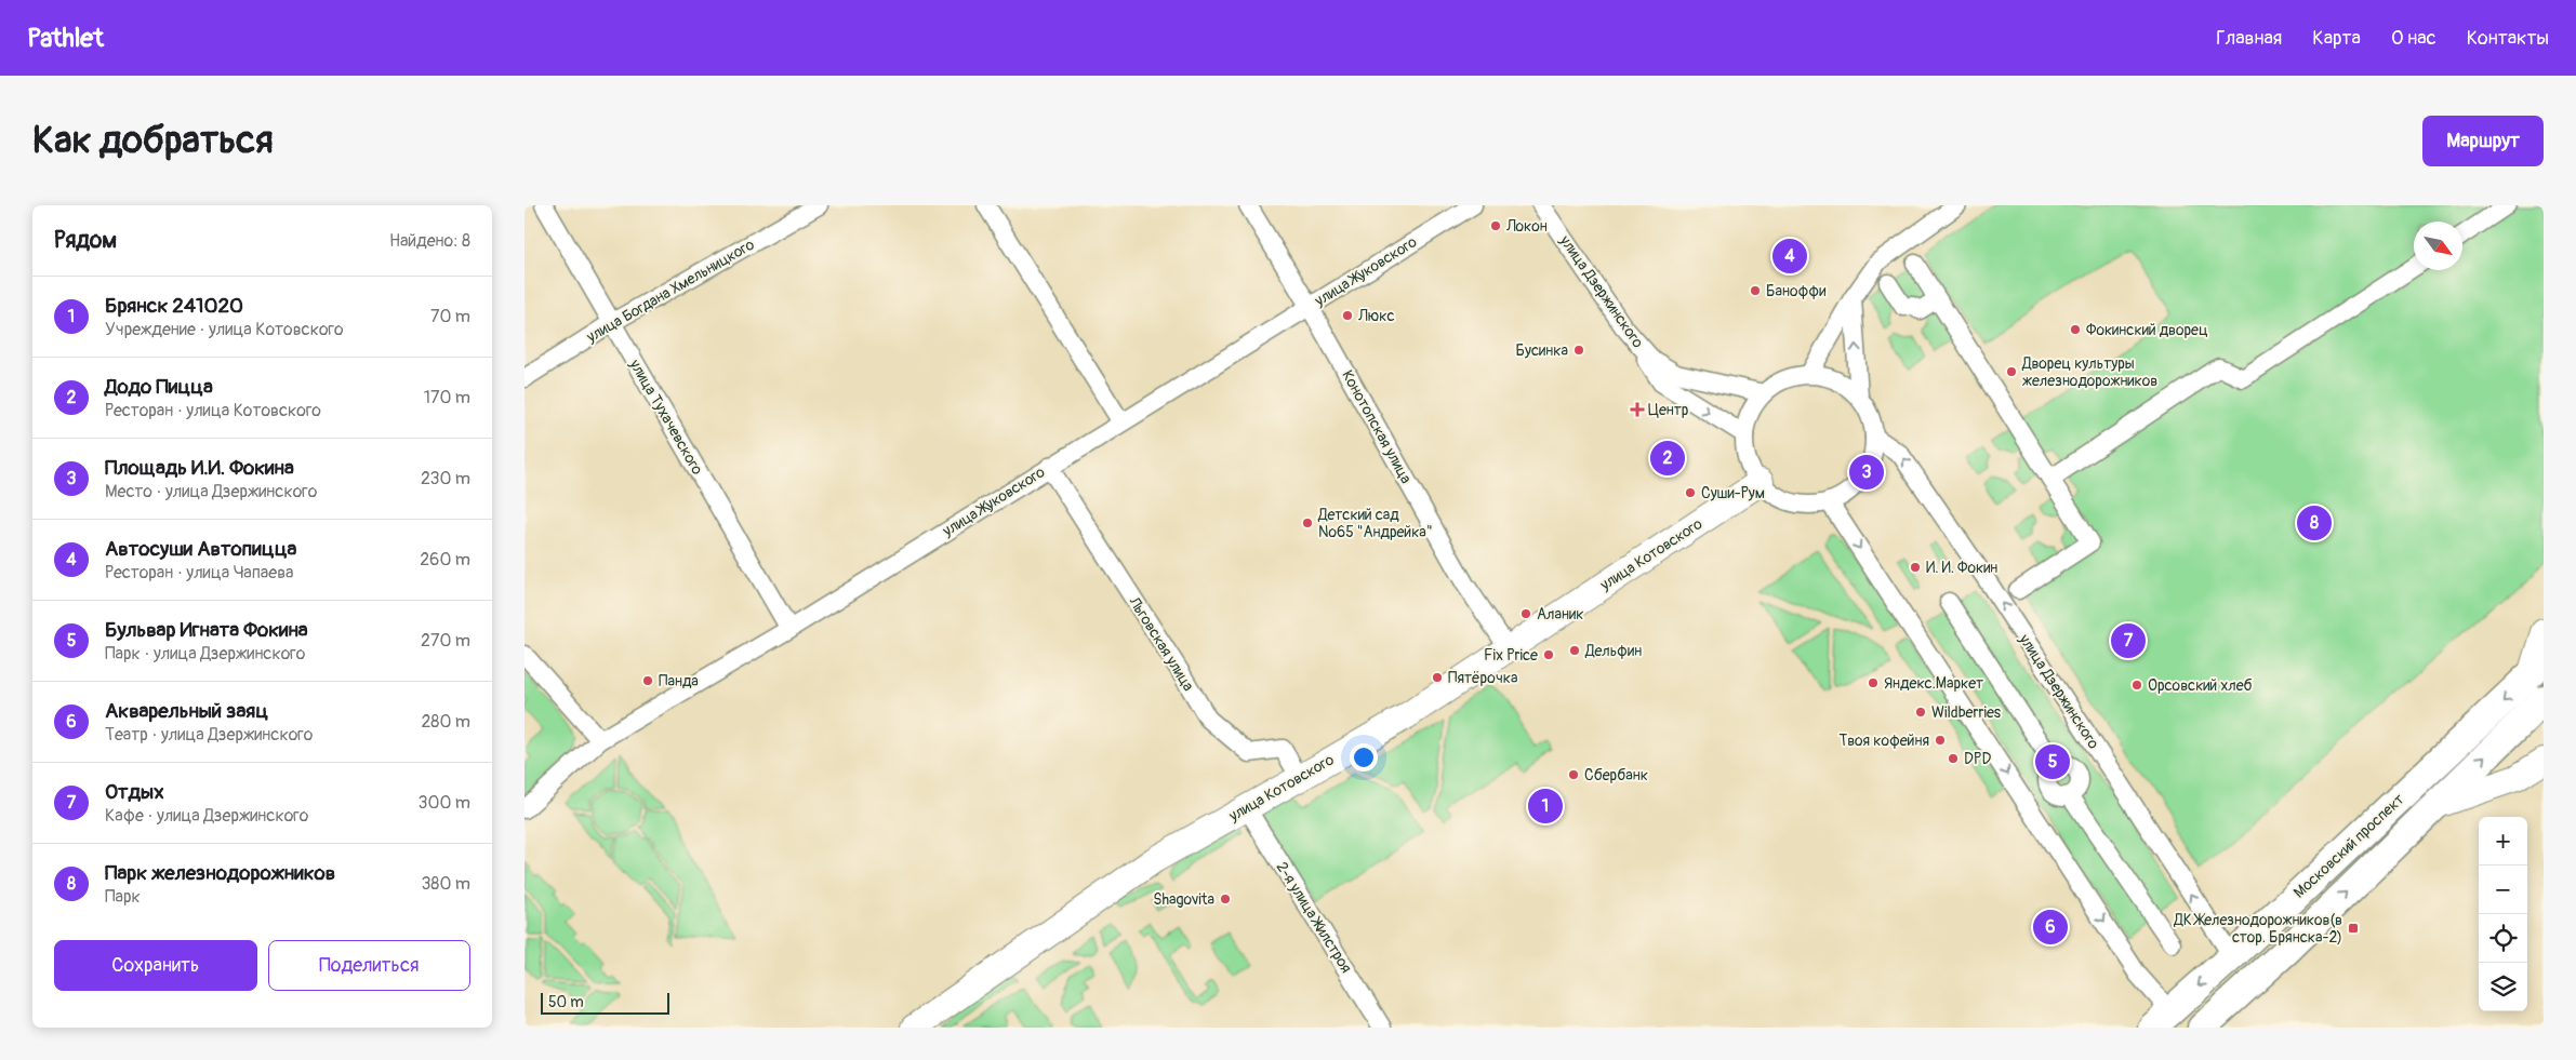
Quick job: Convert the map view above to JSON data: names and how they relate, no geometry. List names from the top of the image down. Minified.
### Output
{"streets":{"main road":["Московский проспект"],"street":["улица Жуковского","улица Богдана Хмельницкого","улица Дзержинского","улица Тухачевского","Конотопская улица","улица Котовского","Льговская улица","2-я улица Жилстроя"]},"crossings":[["улица Жуковского","улица Тухачевского"],["улица Жуковского","Конотопская улица"],["улица Жуковского","Льговская улица"],["улица Богдана Хмельницкого","улица Тухачевского"],["улица Дзержинского","улица Котовского"],["улица Дзержинского","Московский проспект"],["Конотопская улица","улица Котовского"],["улица Котовского","Льговская улица"],["улица Котовского","2-я улица Жилстроя"]],"places":{"other":["Локон","Баноффи","Люкс","Фокинский дворец","Бусинка","Дворец культуры железнодорожников","Суши-Рум","Детский сад №65 \"Андрейка\"","И. И. Фокин","Аланик","Дельфин","Fix Price","Пятёрочка","Панда","Яндекс.Маркет","Орсовский хлеб","Wildberries","Твоя кофейня","DPD","Сбербанк","Shagovita"],"health":["Центр"],"transit":["ДК Железнодорожников(в стор. Брянска-2)"]},"scale_bar":"50 m","north":"bottom right","page":{"header":"Pathlet","nav":["Главная","Карта","О нас","Контакты"],"buttons":["Маршрут",["Сохранить","Поделиться"]],"title":"Как добраться","heading":["Рядом","Найдено: 8"],"pins":["4","2","3","8","7","5","1","6"],"list":[{"mark":"1","name":"Брянск 241020","note":"Учреждение · улица Котовского","value":"70 m"},{"mark":"2","name":"Додо Пицца","note":"Ресторан · улица Котовского","value":"170 m"},{"mark":"3","name":"Площадь И.И. Фокина","note":"Место · улица Дзержинского","value":"230 m"},{"mark":"4","name":"Автосуши Автопицца","note":"Ресторан · улица Чапаева","value":"260 m"},{"mark":"5","name":"Бульвар Игната Фокина","note":"Парк · улица Дзержинского","value":"270 m"},{"mark":"6","name":"Акварельный заяц","note":"Театр · улица Дзержинского","value":"280 m"},{"mark":"7","name":"Отдых","note":"Кафе · улица Дзержинского","value":"300 m"},{"mark":"8","name":"Парк железнодорожников","note":"Парк","value":"380 m"}],"map_buttons":["+","−"],"scale":"50 m"}}
